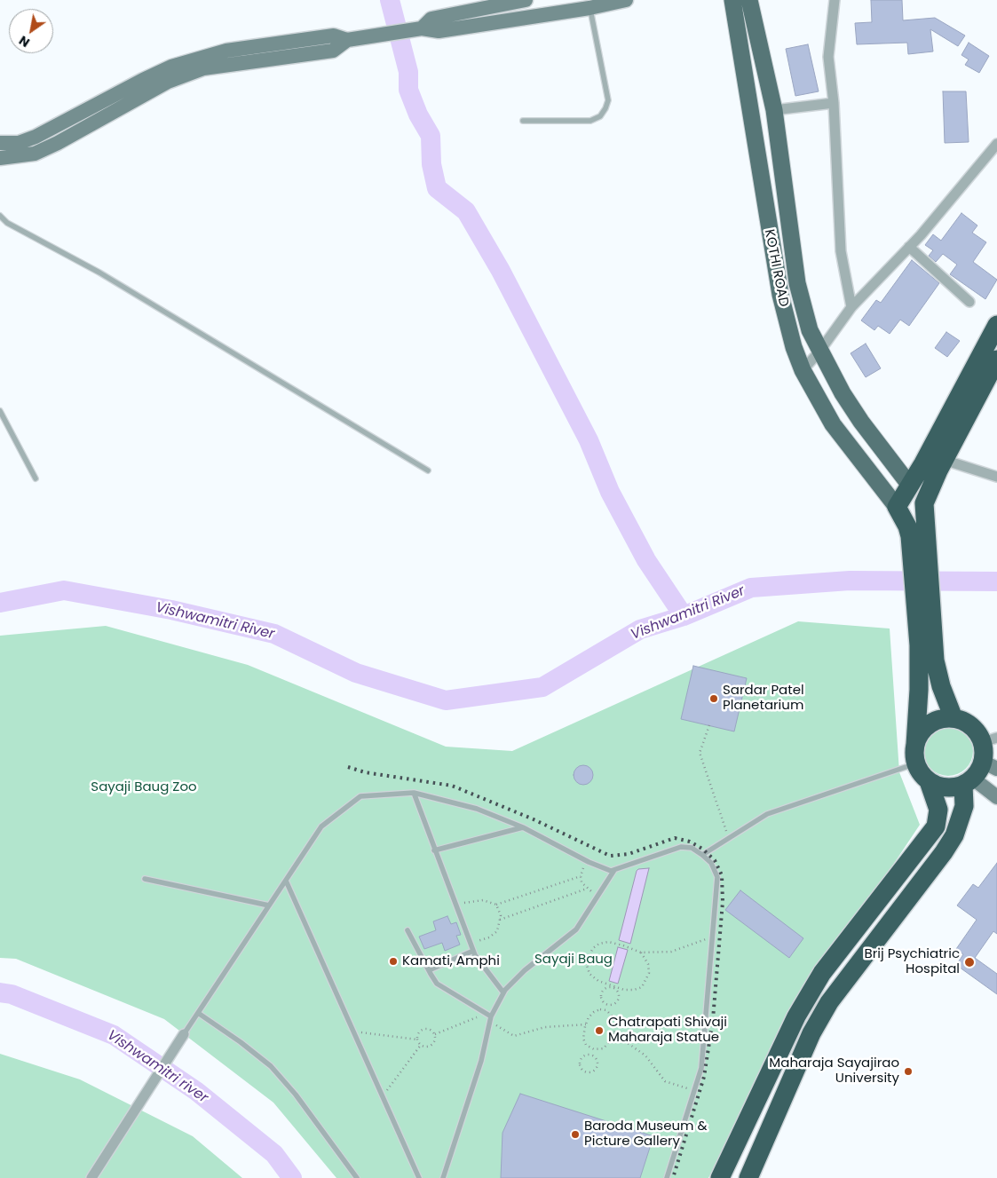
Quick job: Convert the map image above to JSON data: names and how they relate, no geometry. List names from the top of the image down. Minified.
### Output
{"streets":{"main road":["KOTHI ROAD"]},"water":["Vishwamitri River","Vishwamitri river"],"parks":["Sayaji Baug Zoo","Sayaji Baug"],"places":["Sardar Patel Planetarium","Kamati, Amphi","Brij Psychiatric Hospital","Chatrapati Shivaji Maharaja Statue","Maharaja Sayajirao University","Baroda Museum & Picture Gallery"],"north":"bottom left"}
